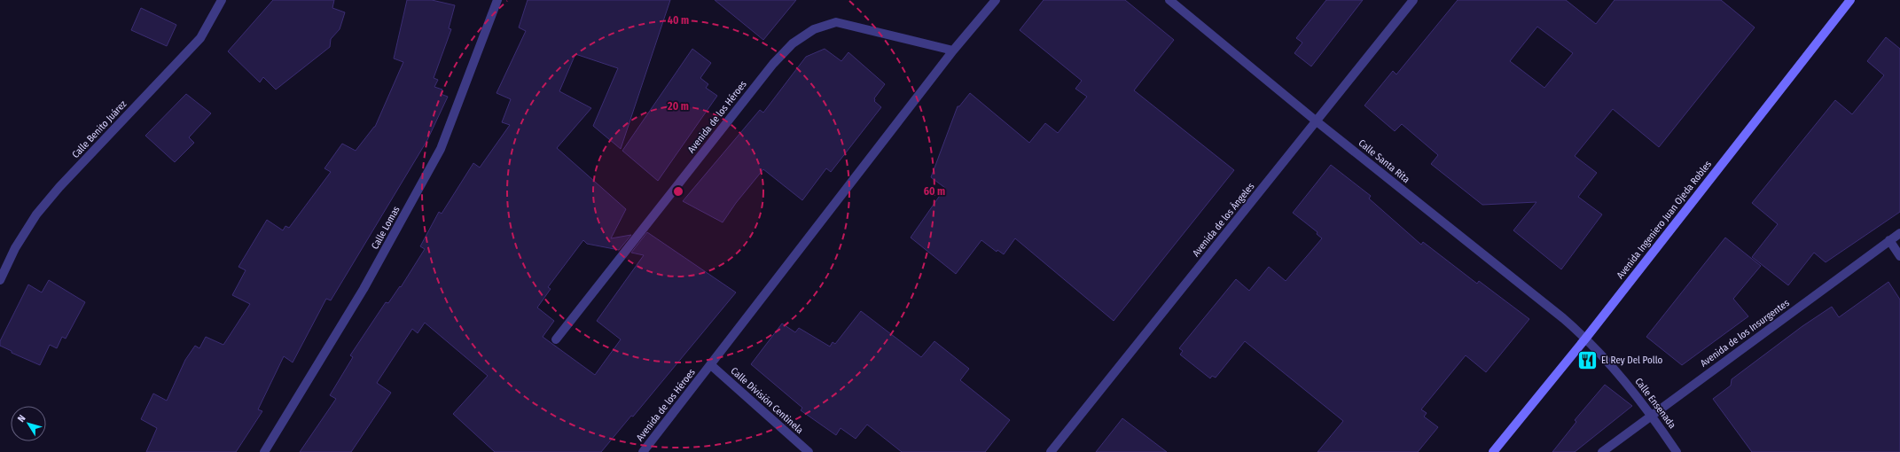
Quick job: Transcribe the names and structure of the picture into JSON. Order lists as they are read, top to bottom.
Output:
{
  "streets": {
    "main road": ["Avenida Ingeniero Juan Ojeda Robles"],
    "street": [
      "Avenida de los Héroes",
      "Calle Benito Juárez",
      "Calle Santa Rita",
      "Avenida de los Ángeles",
      "Calle Lomas",
      "Avenida de los Insurgentes",
      "Calle División Centinela",
      "Calle Ensenada"
    ]
  },
  "crossings": [
    ["Avenida de los Héroes", "Calle División Centinela"],
    ["Calle Santa Rita", "Avenida de los Ángeles"],
    ["Calle Santa Rita", "Avenida Ingeniero Juan Ojeda Robles"],
    ["Calle Santa Rita", "Calle Ensenada"],
    ["Avenida Ingeniero Juan Ojeda Robles", "Calle Ensenada"],
    ["Avenida de los Insurgentes", "Calle Ensenada"]
  ],
  "places": {
    "restaurant": ["El Rey Del Pollo"]
  },
  "north": "top left",
  "rings": ["40 m", "20 m", "60 m"]
}
